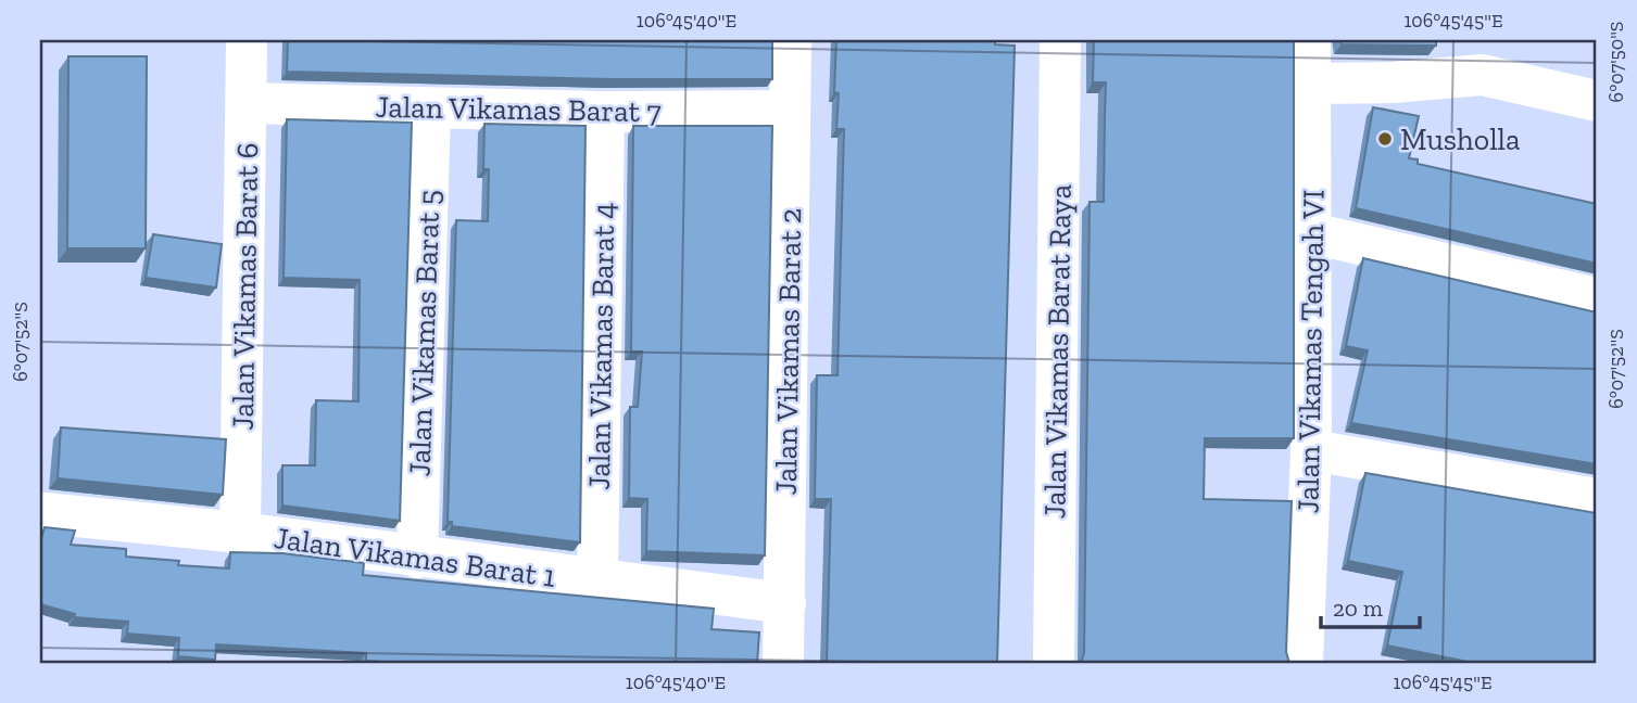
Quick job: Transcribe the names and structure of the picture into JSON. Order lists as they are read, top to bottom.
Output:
{
  "streets": {
    "street": [
      "Jalan Vikamas Barat 7",
      "Jalan Vikamas Barat 6",
      "Jalan Vikamas Barat 5",
      "Jalan Vikamas Barat 4",
      "Jalan Vikamas Barat 2",
      "Jalan Vikamas Barat Raya",
      "Jalan Vikamas Tengah VI",
      "Jalan Vikamas Barat 1"
    ]
  },
  "crossings": [
    ["Jalan Vikamas Barat 7", "Jalan Vikamas Barat 6"],
    ["Jalan Vikamas Barat 7", "Jalan Vikamas Barat 5"],
    ["Jalan Vikamas Barat 7", "Jalan Vikamas Barat 4"],
    ["Jalan Vikamas Barat 7", "Jalan Vikamas Barat 2"],
    ["Jalan Vikamas Barat 6", "Jalan Vikamas Barat 1"],
    ["Jalan Vikamas Barat 5", "Jalan Vikamas Barat 1"],
    ["Jalan Vikamas Barat 4", "Jalan Vikamas Barat 1"],
    ["Jalan Vikamas Barat 2", "Jalan Vikamas Barat 1"]
  ],
  "places": ["Musholla"],
  "scale_bar": "20 m",
  "coordinates": [
    "106°45'40\"E",
    "106°45'45\"E",
    "6°07'50\"S",
    "6°07'52\"S"
  ]
}
